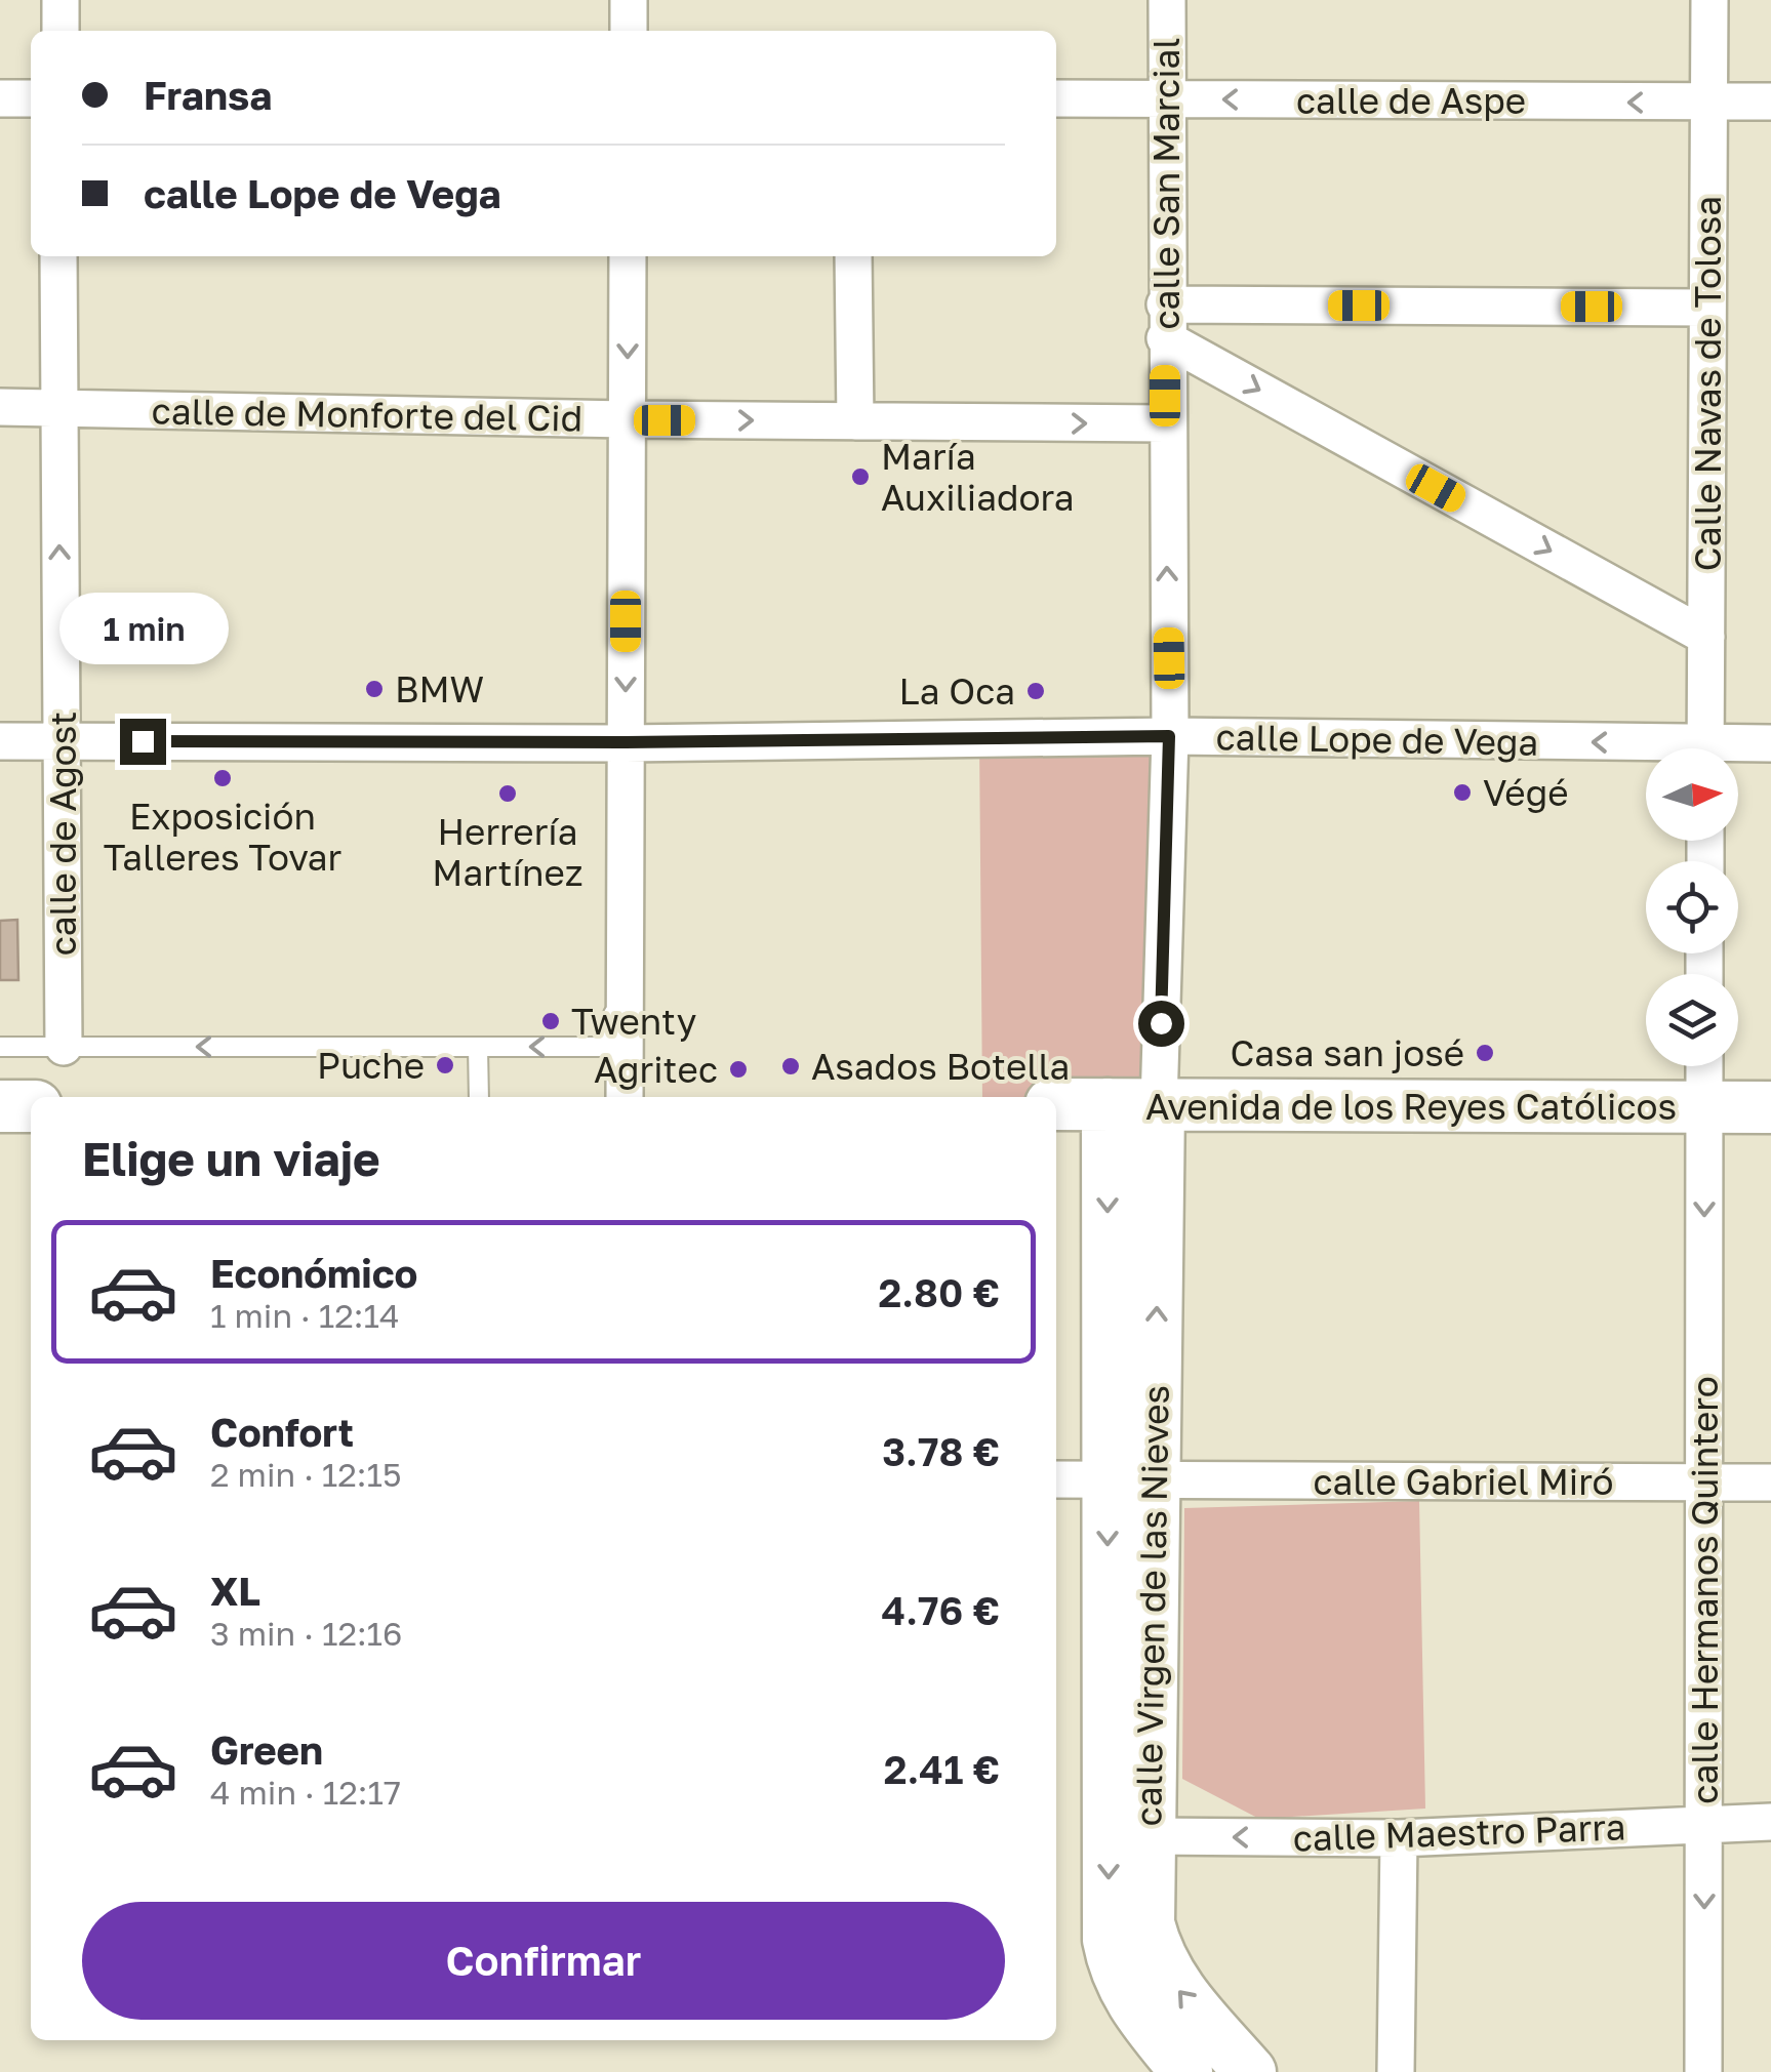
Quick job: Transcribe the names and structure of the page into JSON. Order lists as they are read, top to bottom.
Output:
{
  "streets": {
    "street": [
      "calle de Aspe",
      "calle San Marcial",
      "Calle Navas de Tolosa",
      "calle de Monforte del Cid",
      "calle Lope de Vega",
      "calle de Agost",
      "Avenida de los Reyes Católicos",
      "calle Gabriel Miró",
      "calle Hermanos Quintero",
      "calle Virgen de las Nieves",
      "calle Maestro Parra"
    ]
  },
  "crossings": [
    ["calle de Aspe", "calle San Marcial"],
    ["calle de Aspe", "Calle Navas de Tolosa"],
    ["calle San Marcial", "calle de Monforte del Cid"],
    ["calle San Marcial", "calle Lope de Vega"],
    ["calle San Marcial", "Avenida de los Reyes Católicos"],
    ["calle San Marcial", "calle Virgen de las Nieves"],
    ["calle de Monforte del Cid", "calle de Agost"],
    ["calle Lope de Vega", "calle de Agost"],
    ["Avenida de los Reyes Católicos", "calle Hermanos Quintero"],
    ["Avenida de los Reyes Católicos", "calle Virgen de las Nieves"],
    ["calle Gabriel Miró", "calle Hermanos Quintero"],
    ["calle Gabriel Miró", "calle Virgen de las Nieves"],
    ["calle Hermanos Quintero", "calle Maestro Parra"],
    ["calle Virgen de las Nieves", "calle Maestro Parra"]
  ],
  "one_way": ["calle de Monforte del Cid", "calle de Agost", "calle Maestro Parra"],
  "places": [
    "María Auxiliadora",
    "BMW",
    "La Oca",
    "Exposición Talleres Tovar",
    "Végé",
    "Herrería Martínez",
    "Twenty",
    "Casa san josé",
    "Puche",
    "Asados Botella",
    "Agritec"
  ],
  "north": "right",
  "page": {
    "banner": ["Fransa", "calle Lope de Vega"],
    "bubble": "1 min",
    "heading": "Elige un viaje",
    "list": [
      {
        "name": "Económico",
        "note": "1 min · 12:14",
        "value": "2.80 €"
      },
      {
        "name": "Confort",
        "note": "2 min · 12:15",
        "value": "3.78 €"
      },
      {
        "name": "XL",
        "note": "3 min · 12:16",
        "value": "4.76 €"
      },
      {
        "name": "Green",
        "note": "4 min · 12:17",
        "value": "2.41 €"
      }
    ],
    "buttons": "Confirmar"
  }
}
